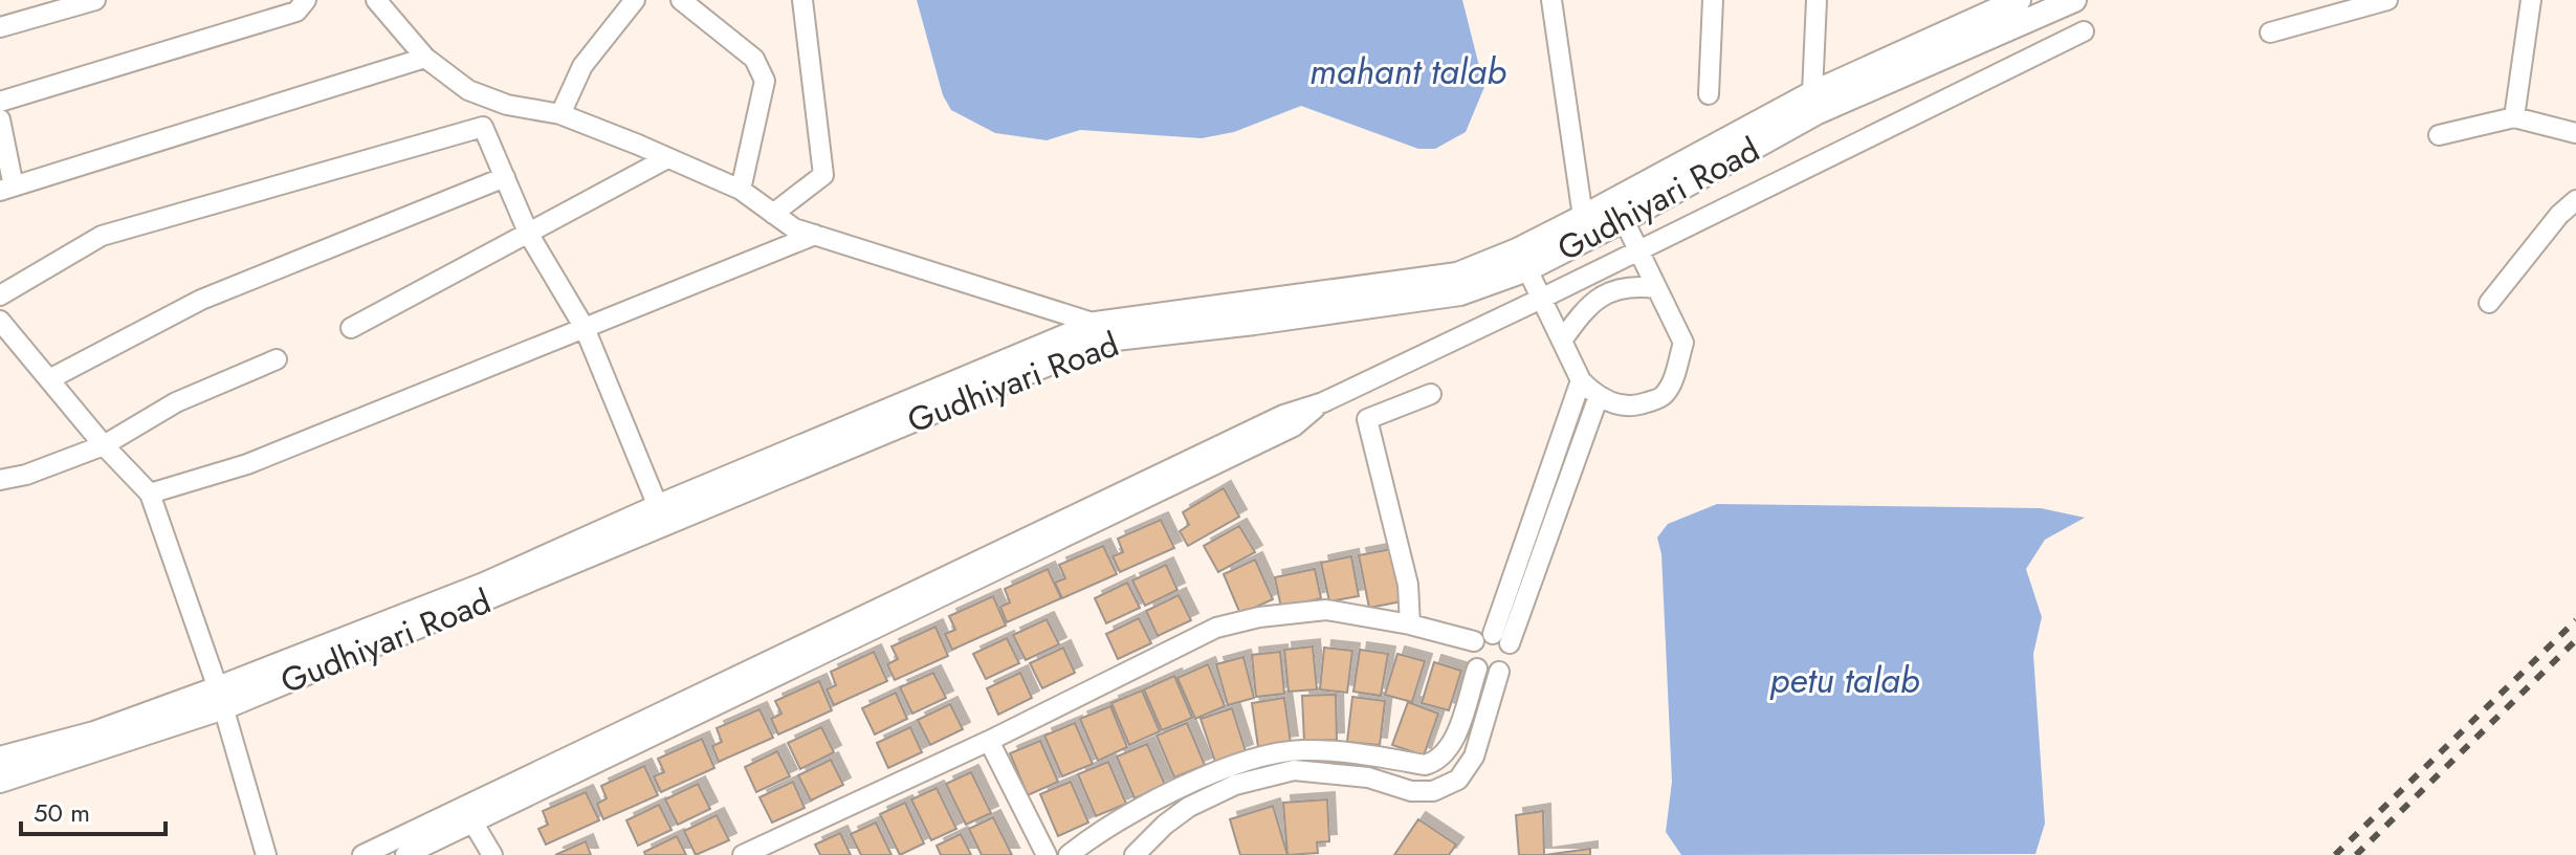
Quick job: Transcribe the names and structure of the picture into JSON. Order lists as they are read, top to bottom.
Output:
{
  "streets": {
    "street": ["Gudhiyari Road"]
  },
  "water": ["mahant talab", "petu talab"],
  "scale_bar": "50 m"
}
